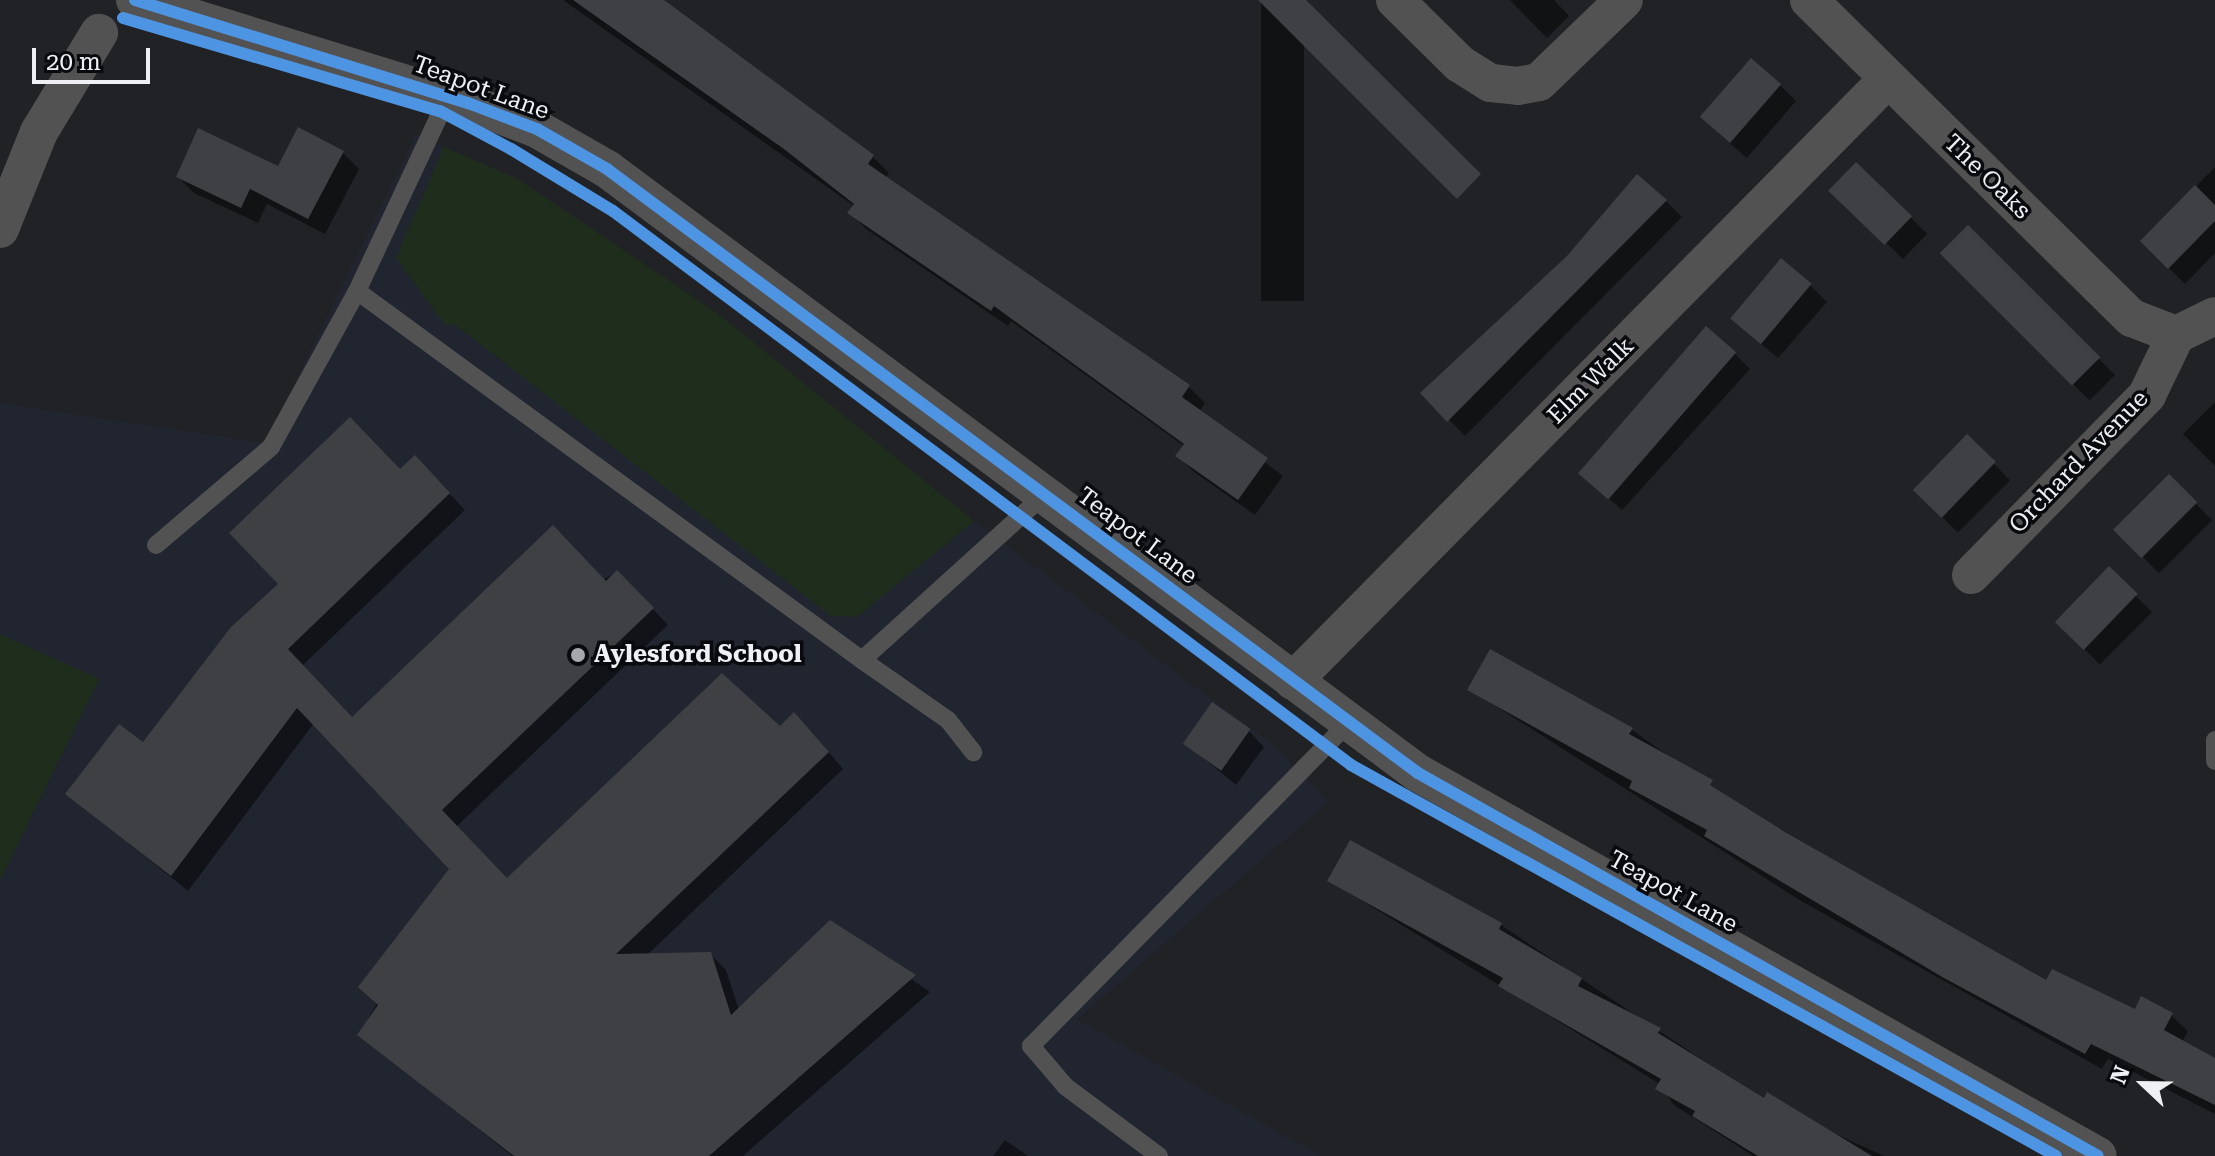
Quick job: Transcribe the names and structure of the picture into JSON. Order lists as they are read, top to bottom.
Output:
{
  "streets": {
    "street": [
      "Teapot Lane",
      "The Oaks",
      "Elm Walk",
      "Orchard Avenue"
    ]
  },
  "crossings": [
    ["Teapot Lane", "Elm Walk"],
    ["The Oaks", "Elm Walk"],
    ["The Oaks", "Orchard Avenue"]
  ],
  "places": ["Aylesford School"],
  "scale_bar": "20 m",
  "north": "left"
}
